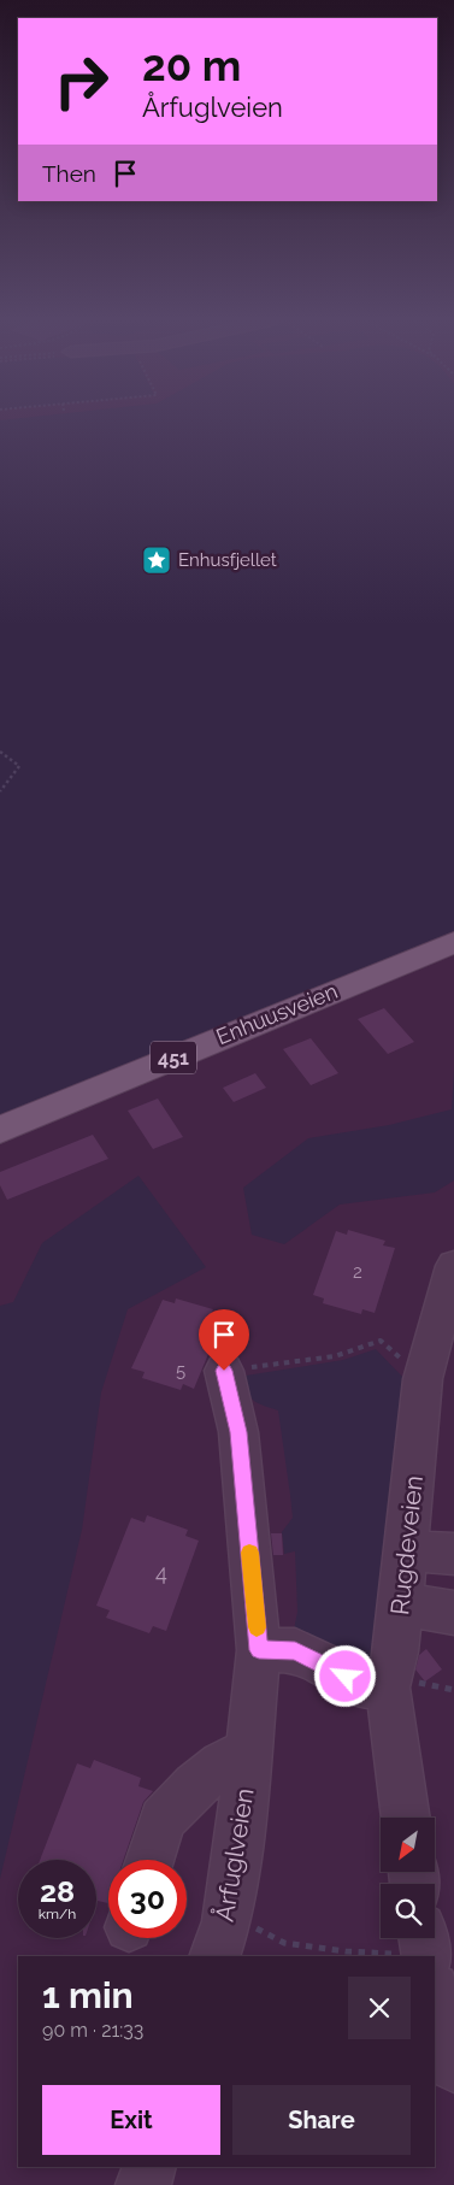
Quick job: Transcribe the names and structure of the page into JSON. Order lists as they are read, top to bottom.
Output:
{
  "streets": {
    "main road": ["Enhuusveien", "451"],
    "street": ["Rugdeveien", "Årfuglveien"]
  },
  "places": {
    "place": ["Enhusfjellet"]
  },
  "house_numbers": ["2", "5", "4"],
  "north": "bottom left",
  "page": {
    "turn": ["20 m", "Årfuglveien"],
    "then": "Then",
    "speed": "28 km/h",
    "limit": "30",
    "heading": ["1 min", "90 m · 21:33"],
    "buttons": ["Exit", "Share"]
  }
}
